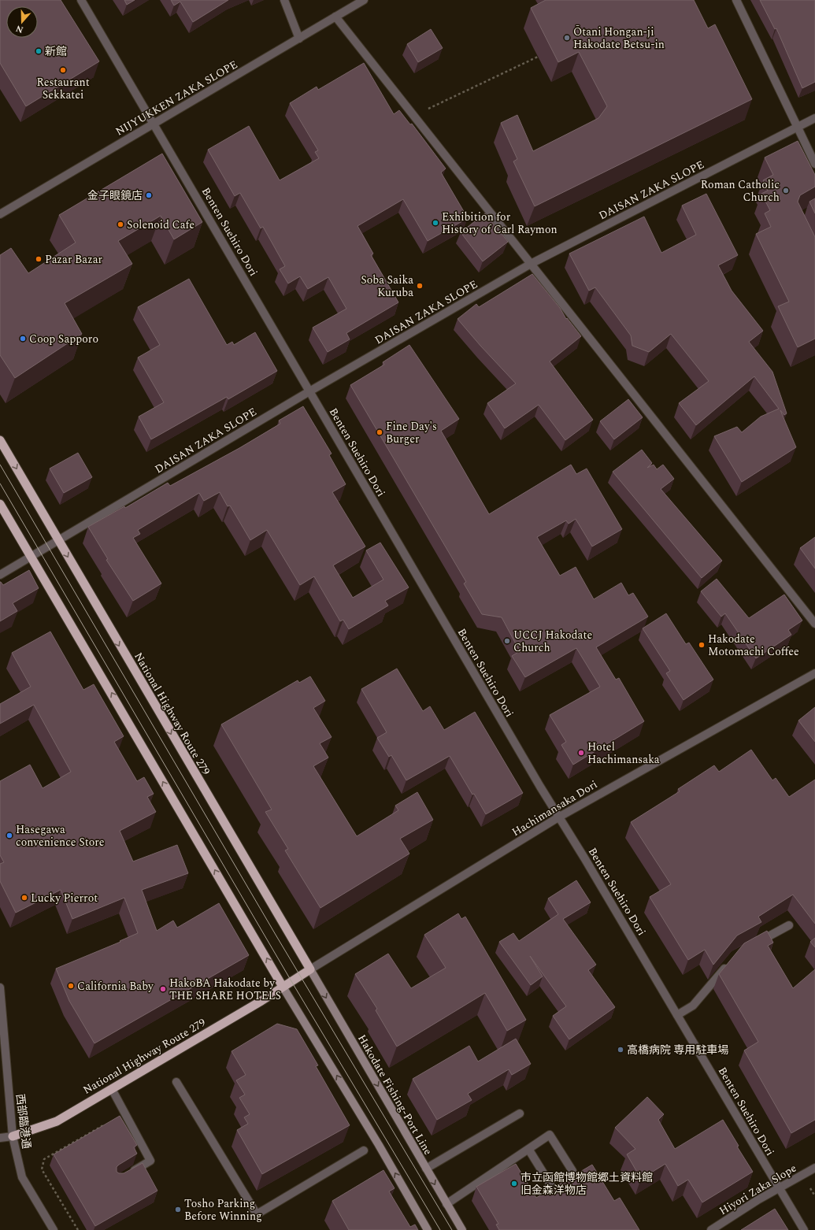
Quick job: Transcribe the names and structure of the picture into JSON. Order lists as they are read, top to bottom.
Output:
{
  "streets": {
    "highway": ["National Highway Route 279"],
    "main road": ["Hakodate Fishing-Port Line"],
    "street": [
      "NIJYUKKEN ZAKA SLOPE",
      "DAISAN ZAKA SLOPE",
      "Benten Suehiro Dori",
      "Hachimansaka Dori",
      "西部臨港通",
      "Hiyori Zaka Slope"
    ]
  },
  "crossings": [
    ["NIJYUKKEN ZAKA SLOPE", "Benten Suehiro Dori"],
    ["DAISAN ZAKA SLOPE", "Benten Suehiro Dori"],
    ["DAISAN ZAKA SLOPE", "National Highway Route 279"],
    ["Benten Suehiro Dori", "Hachimansaka Dori"],
    ["Benten Suehiro Dori", "Hiyori Zaka Slope"],
    ["National Highway Route 279", "Hachimansaka Dori"],
    ["National Highway Route 279", "Hakodate Fishing-Port Line"],
    ["National Highway Route 279", "西部臨港通"],
    ["Hachimansaka Dori", "Hakodate Fishing-Port Line"]
  ],
  "places": [
    "Ōtani Hongan-ji Hakodate Betsu-in",
    "新館",
    "Restaurant Sekkatei",
    "Roman Catholic Church",
    "金子眼鏡店",
    "Exhibition for History of Carl Raymon",
    "Solenoid Cafe",
    "Pazar Bazar",
    "Soba Saika Kuruba",
    "Coop Sapporo",
    "Fine Day's Burger",
    "UCCJ Hakodate Church",
    "Hakodate Motomachi Coffee",
    "Hotel Hachimansaka",
    "Hasegawa convenience Store",
    "Lucky Pierrot",
    "California Baby",
    "HakoBA Hakodate by THE SHARE HOTELS",
    "高橋病院 専用駐車場",
    "市立函館博物館郷土資料館 旧金森洋物店",
    "Tosho Parking Before Winning"
  ],
  "north": "bottom"
}
